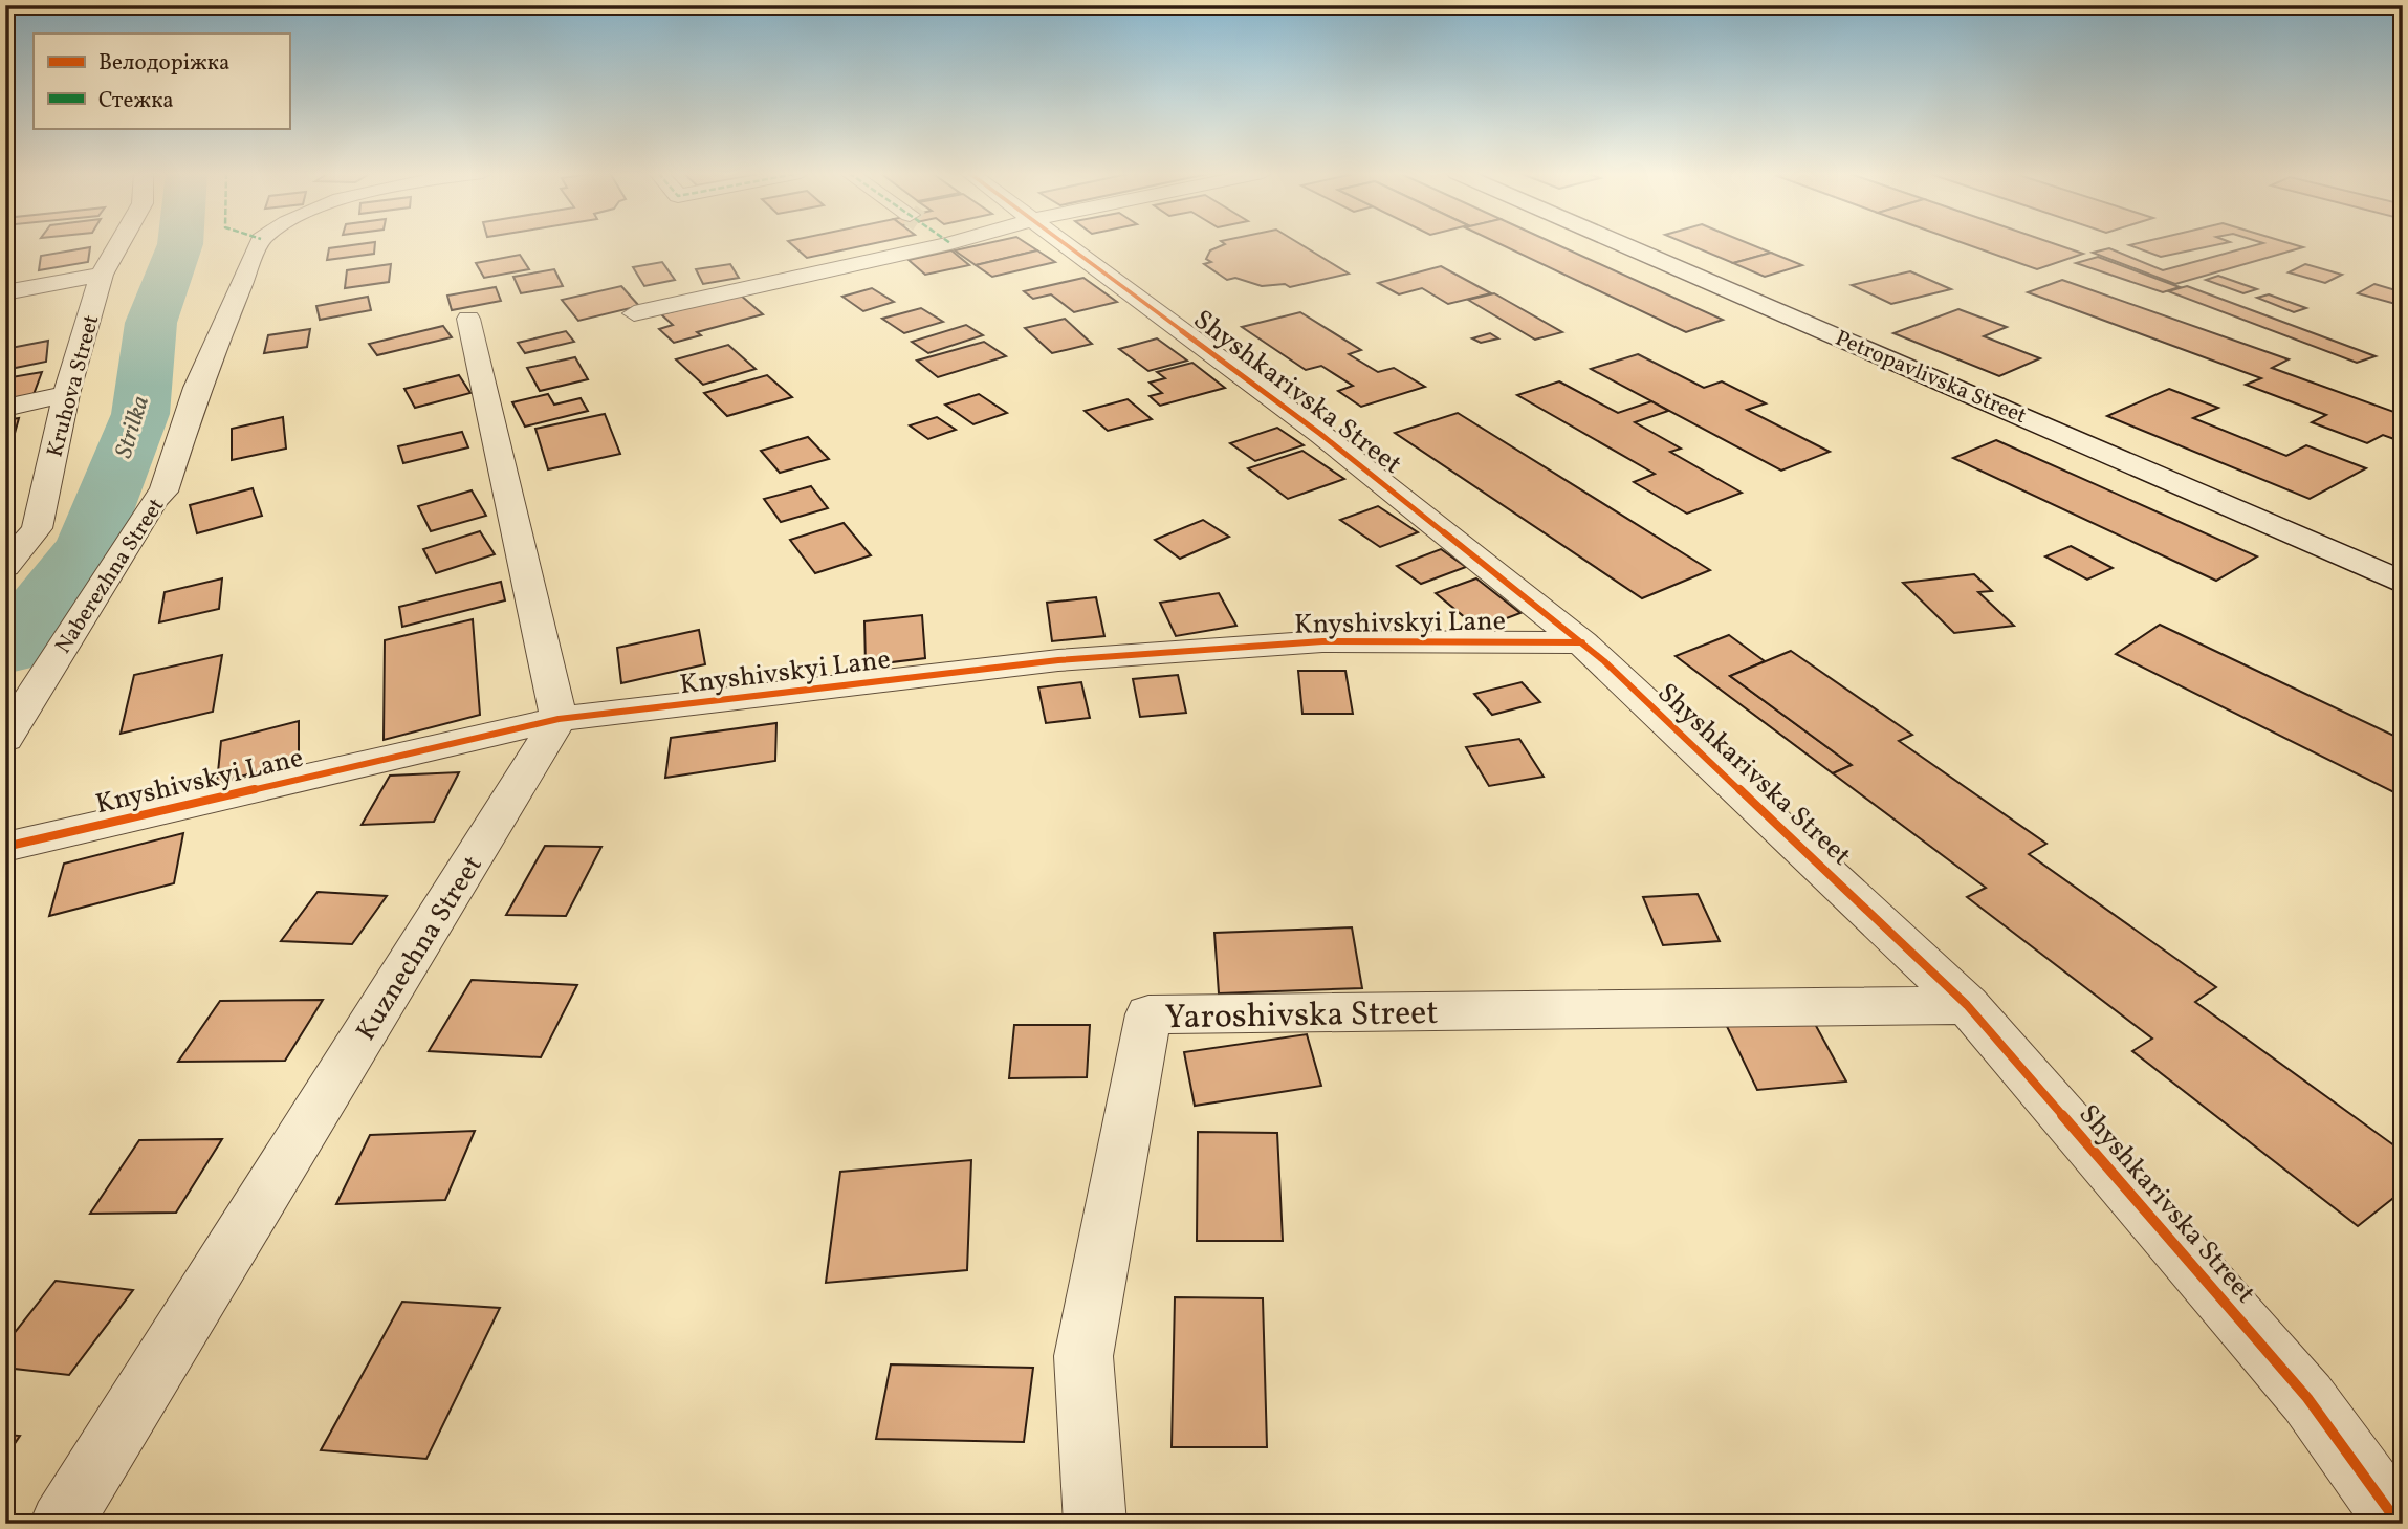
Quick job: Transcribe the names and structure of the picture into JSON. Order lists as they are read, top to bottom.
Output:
{
  "streets": {
    "main road": ["Petropavlivska Street"],
    "street": [
      "Kruhova Street",
      "Shyshkarivska Street",
      "Naberezhna Street",
      "Knyshivskyi Lane",
      "Kuznechna Street",
      "Yaroshivska Street"
    ]
  },
  "crossings": [
    ["Shyshkarivska Street", "Knyshivskyi Lane"],
    ["Shyshkarivska Street", "Yaroshivska Street"],
    ["Knyshivskyi Lane", "Kuznechna Street"]
  ],
  "water": ["Strilka"],
  "legend": ["Велодоріжка", "Стежка"]
}
